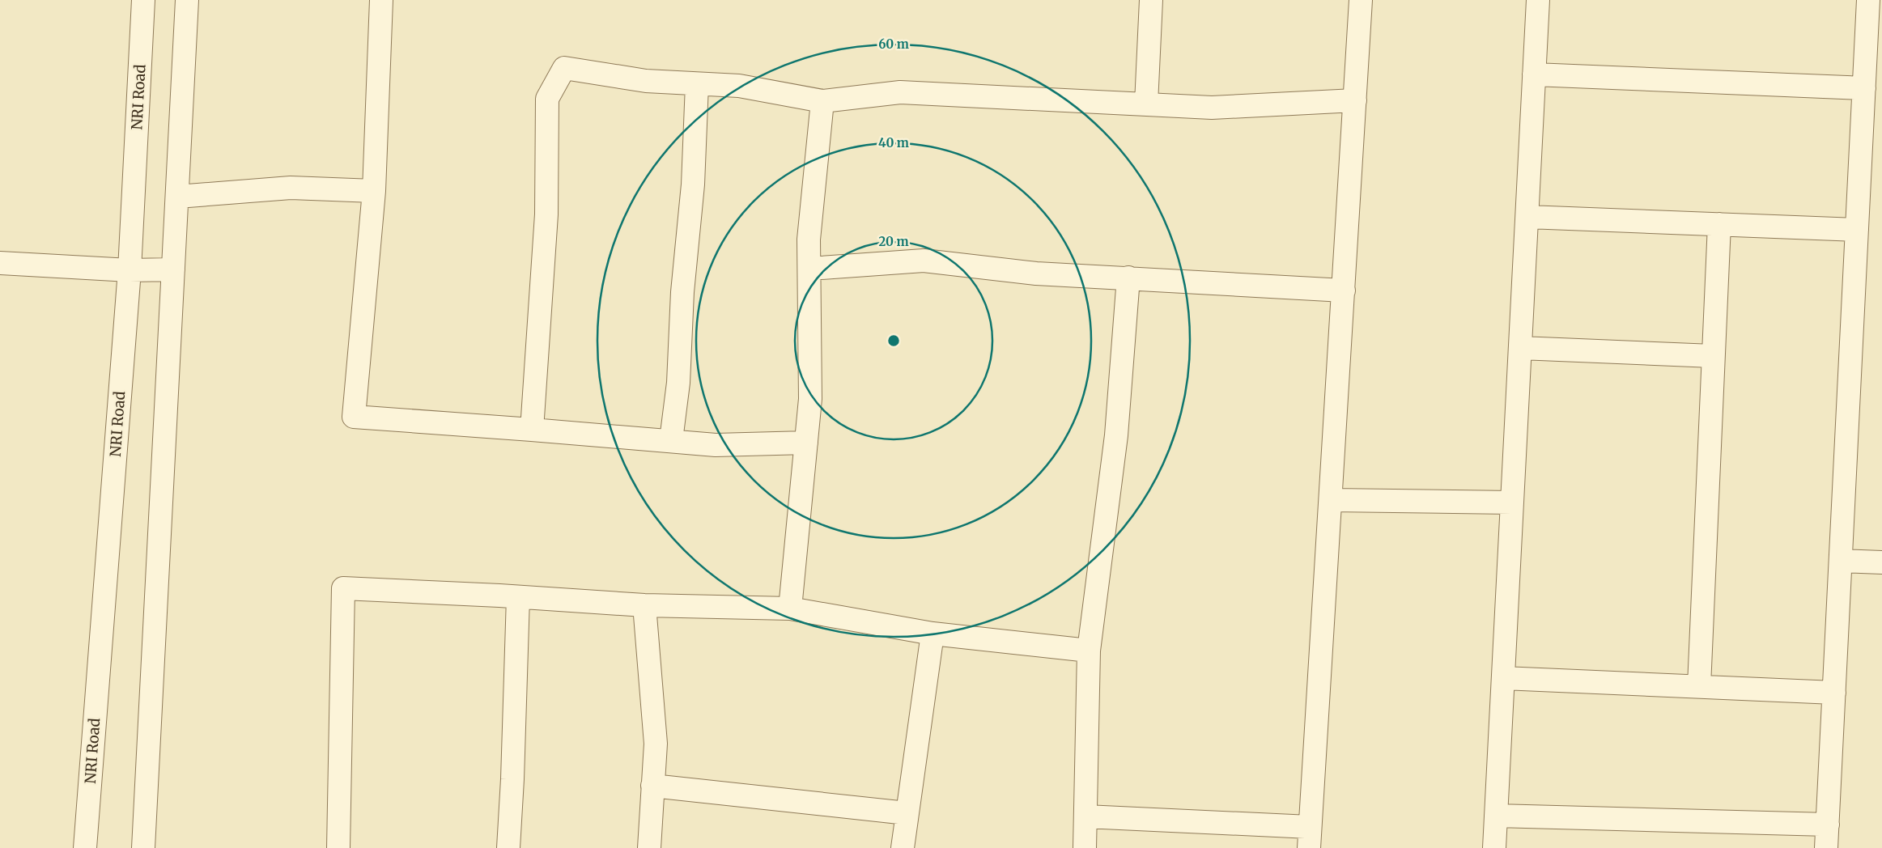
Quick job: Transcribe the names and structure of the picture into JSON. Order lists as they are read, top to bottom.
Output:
{
  "streets": {
    "street": ["NRI Road"]
  },
  "rings": ["60 m", "40 m", "20 m"]
}
